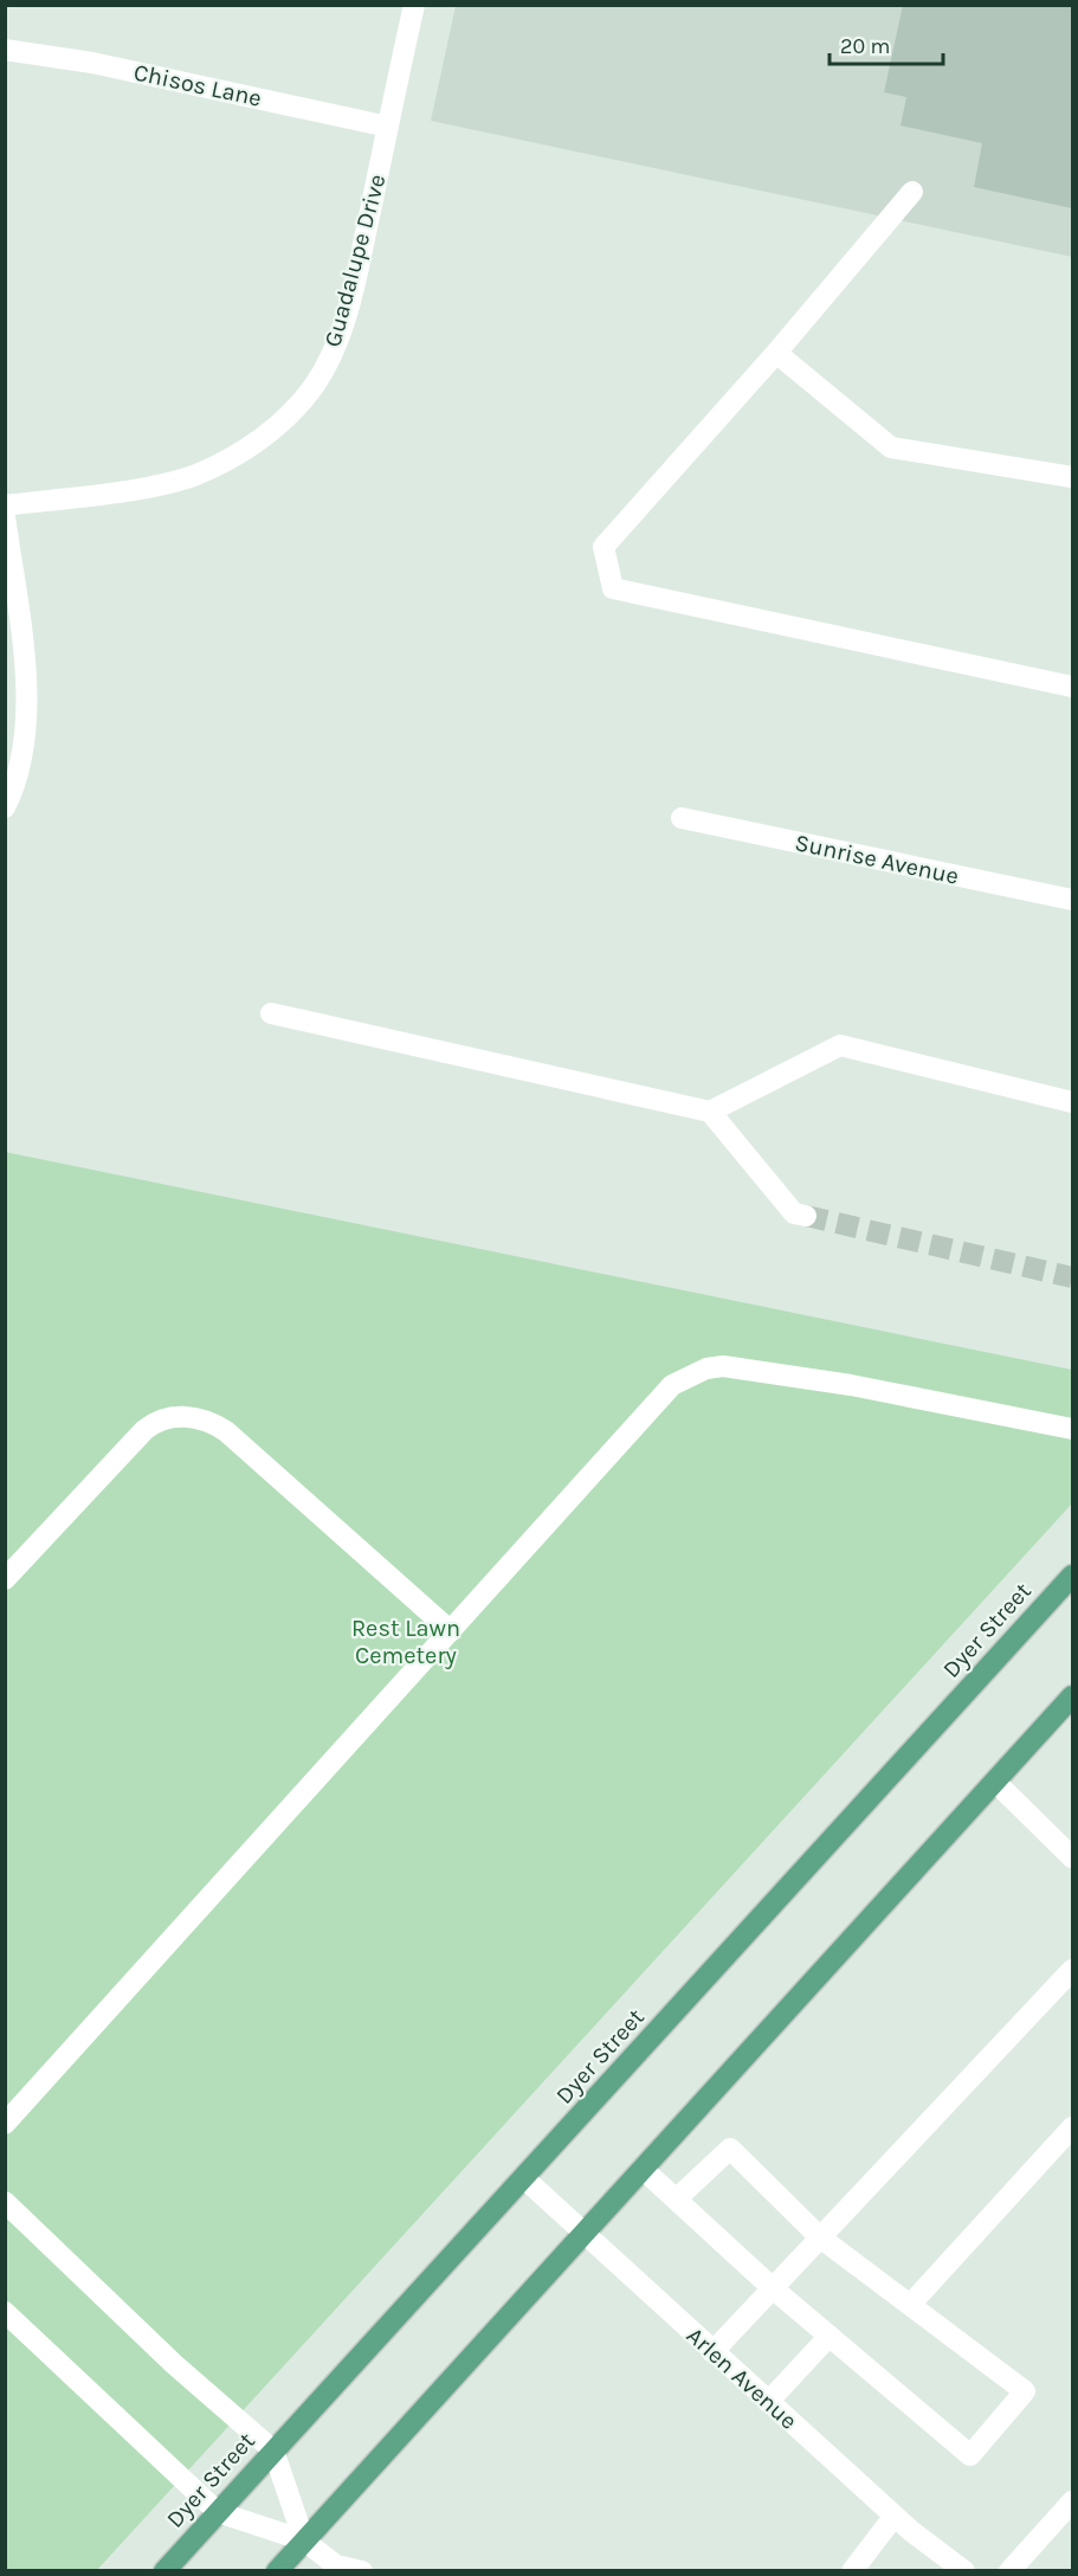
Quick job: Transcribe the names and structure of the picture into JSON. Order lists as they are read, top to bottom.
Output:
{
  "streets": {
    "main road": ["Dyer Street"],
    "street": [
      "Chisos Lane",
      "Guadalupe Drive",
      "Sunrise Avenue",
      "Arlen Avenue"
    ]
  },
  "crossings": [
    ["Chisos Lane", "Guadalupe Drive"],
    ["Dyer Street", "Arlen Avenue"]
  ],
  "parks": ["Rest Lawn Cemetery"],
  "scale_bar": "20 m"
}
